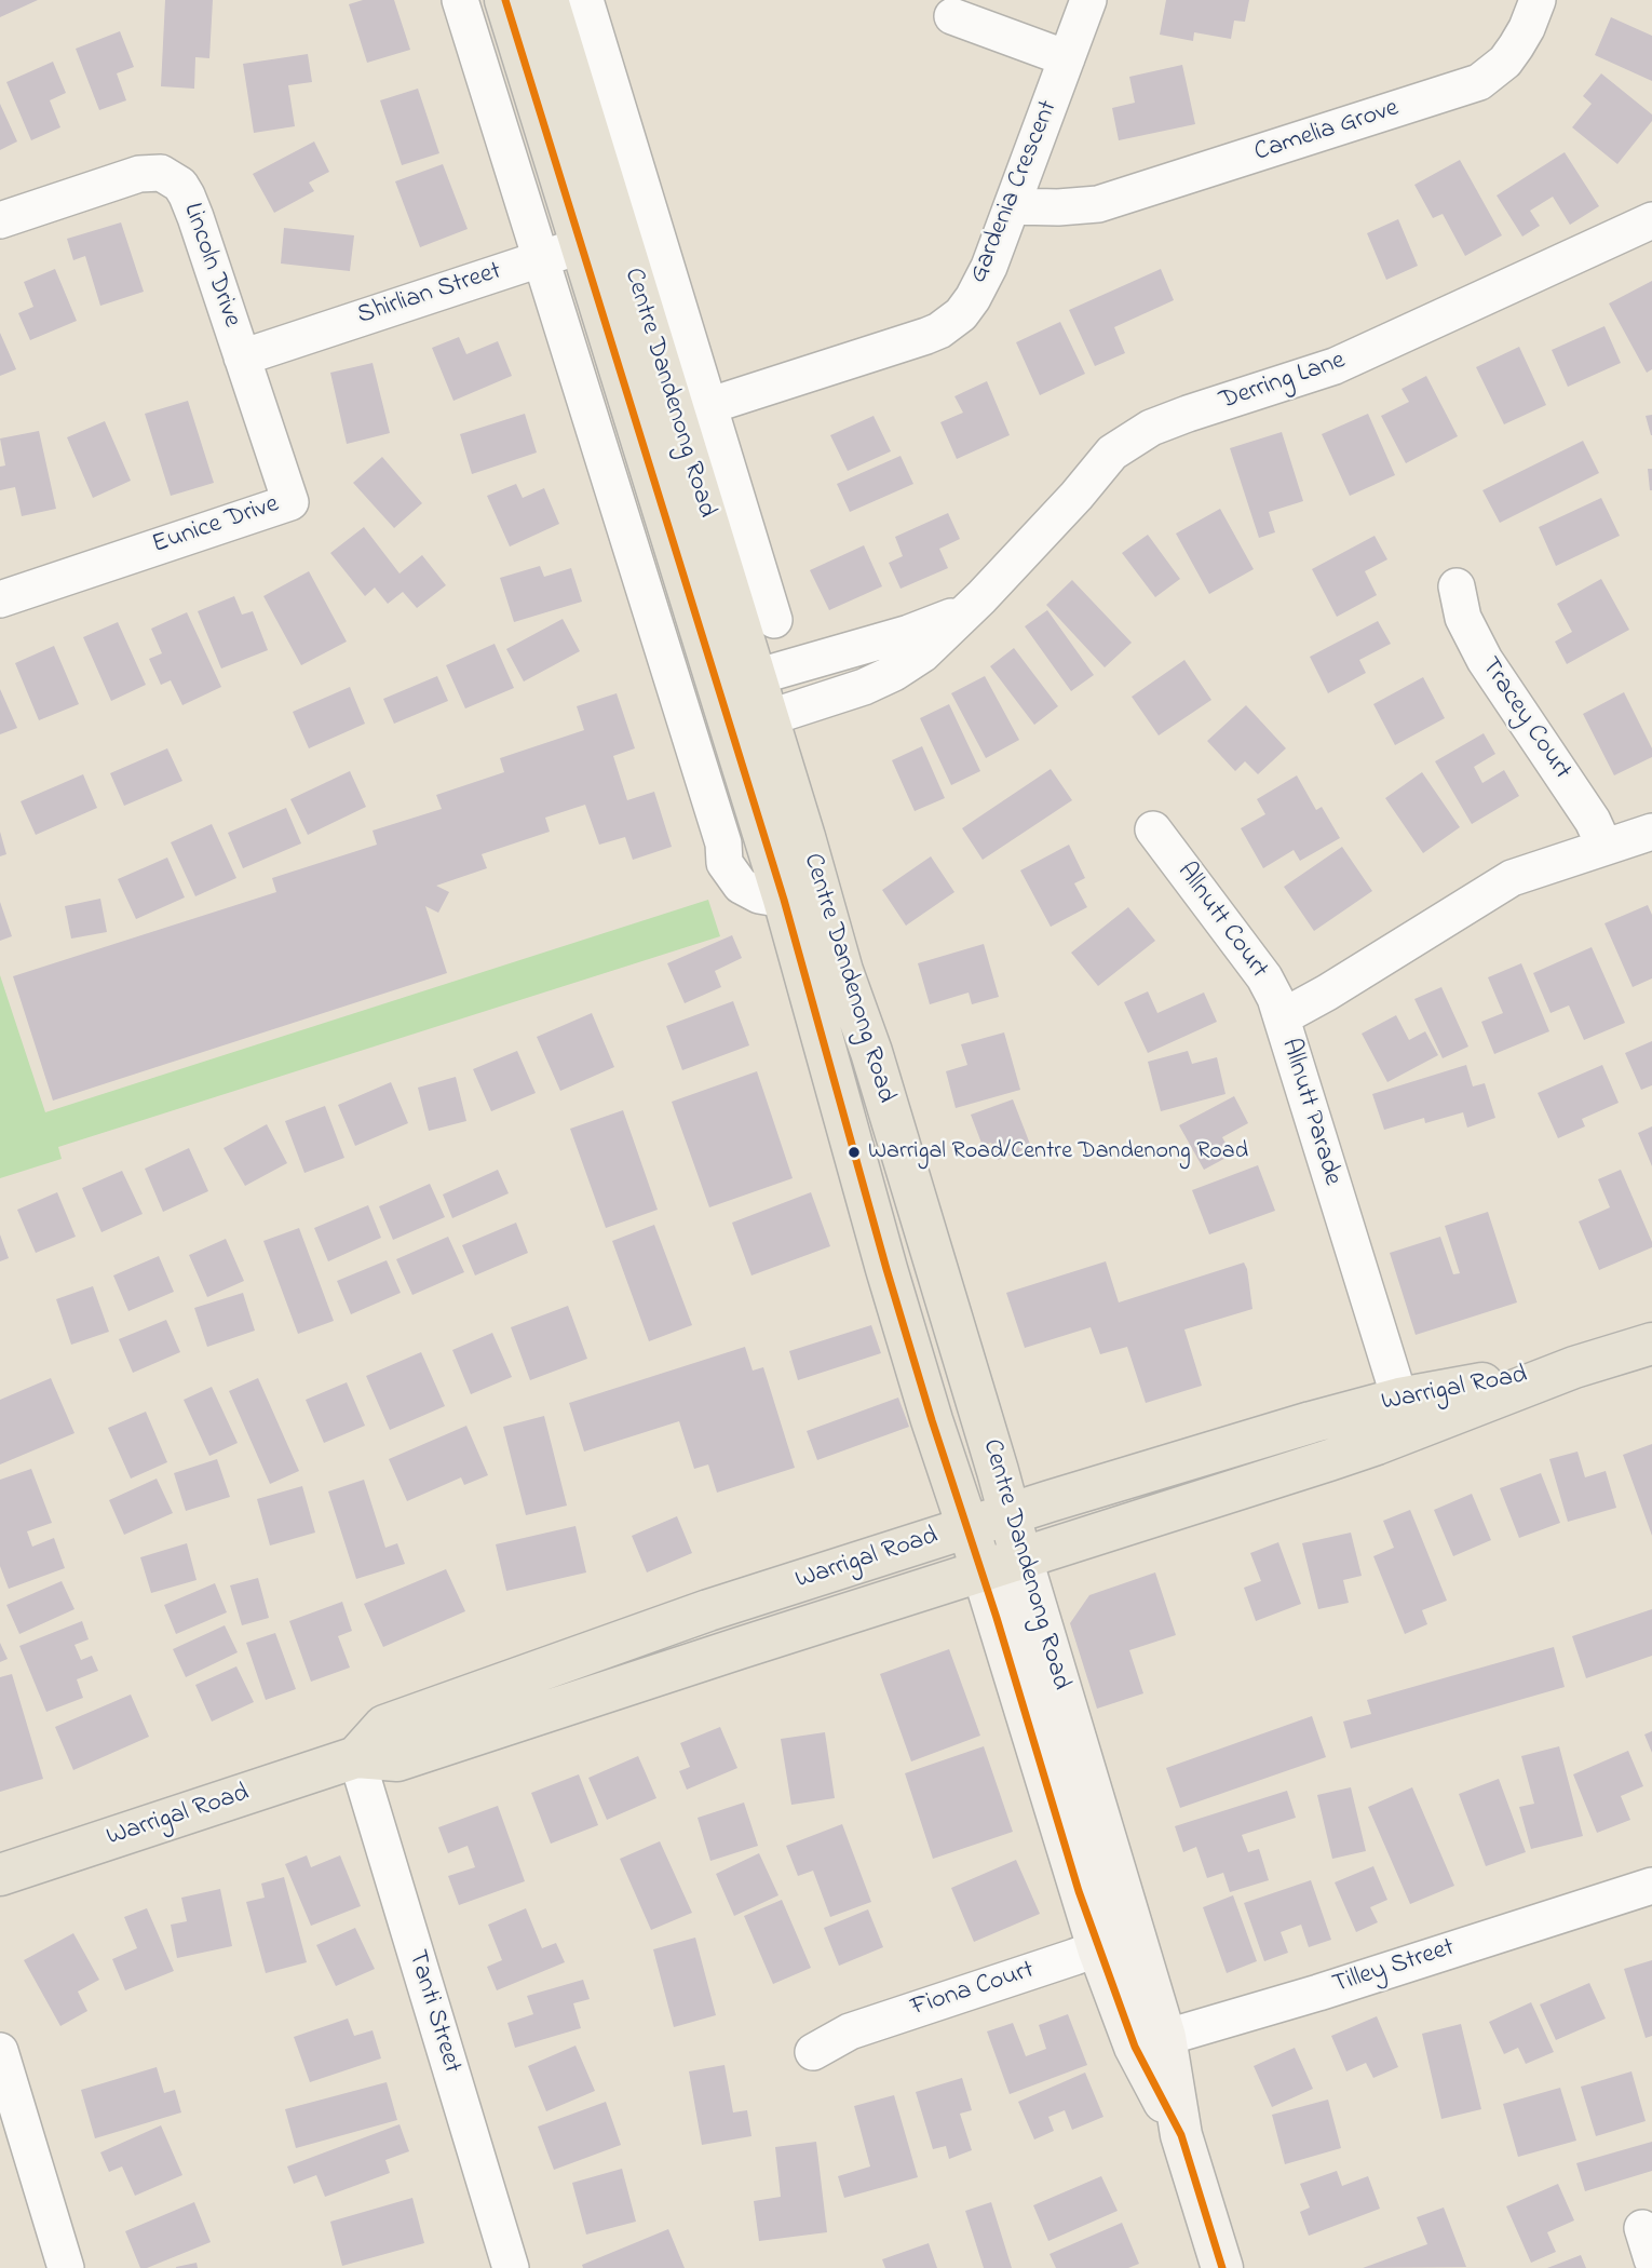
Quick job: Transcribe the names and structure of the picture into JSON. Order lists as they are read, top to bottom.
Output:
{
  "streets": {
    "main road": ["Centre Dandenong Road", "Warrigal Road"],
    "street": [
      "Camelia Grove",
      "Gardenia Crescent",
      "Lincoln Drive",
      "Shirlian Street",
      "Derring Lane",
      "Eunice Drive",
      "Tracey Court",
      "Allnutt Court",
      "Allnutt Parade",
      "Tilley Street",
      "Fiona Court",
      "Tanti Street"
    ]
  },
  "crossings": [
    ["Camelia Grove", "Gardenia Crescent"],
    ["Gardenia Crescent", "Centre Dandenong Road"],
    ["Lincoln Drive", "Shirlian Street"],
    ["Lincoln Drive", "Eunice Drive"],
    ["Shirlian Street", "Centre Dandenong Road"],
    ["Shirlian Street", "Eunice Drive"],
    ["Derring Lane", "Centre Dandenong Road"],
    ["Centre Dandenong Road", "Warrigal Road"],
    ["Centre Dandenong Road", "Tilley Street"],
    ["Centre Dandenong Road", "Fiona Court"],
    ["Tracey Court", "Allnutt Parade"],
    ["Allnutt Court", "Allnutt Parade"],
    ["Allnutt Parade", "Warrigal Road"],
    ["Warrigal Road", "Tanti Street"]
  ],
  "places": ["Warrigal Road/Centre Dandenong Road"]
}
